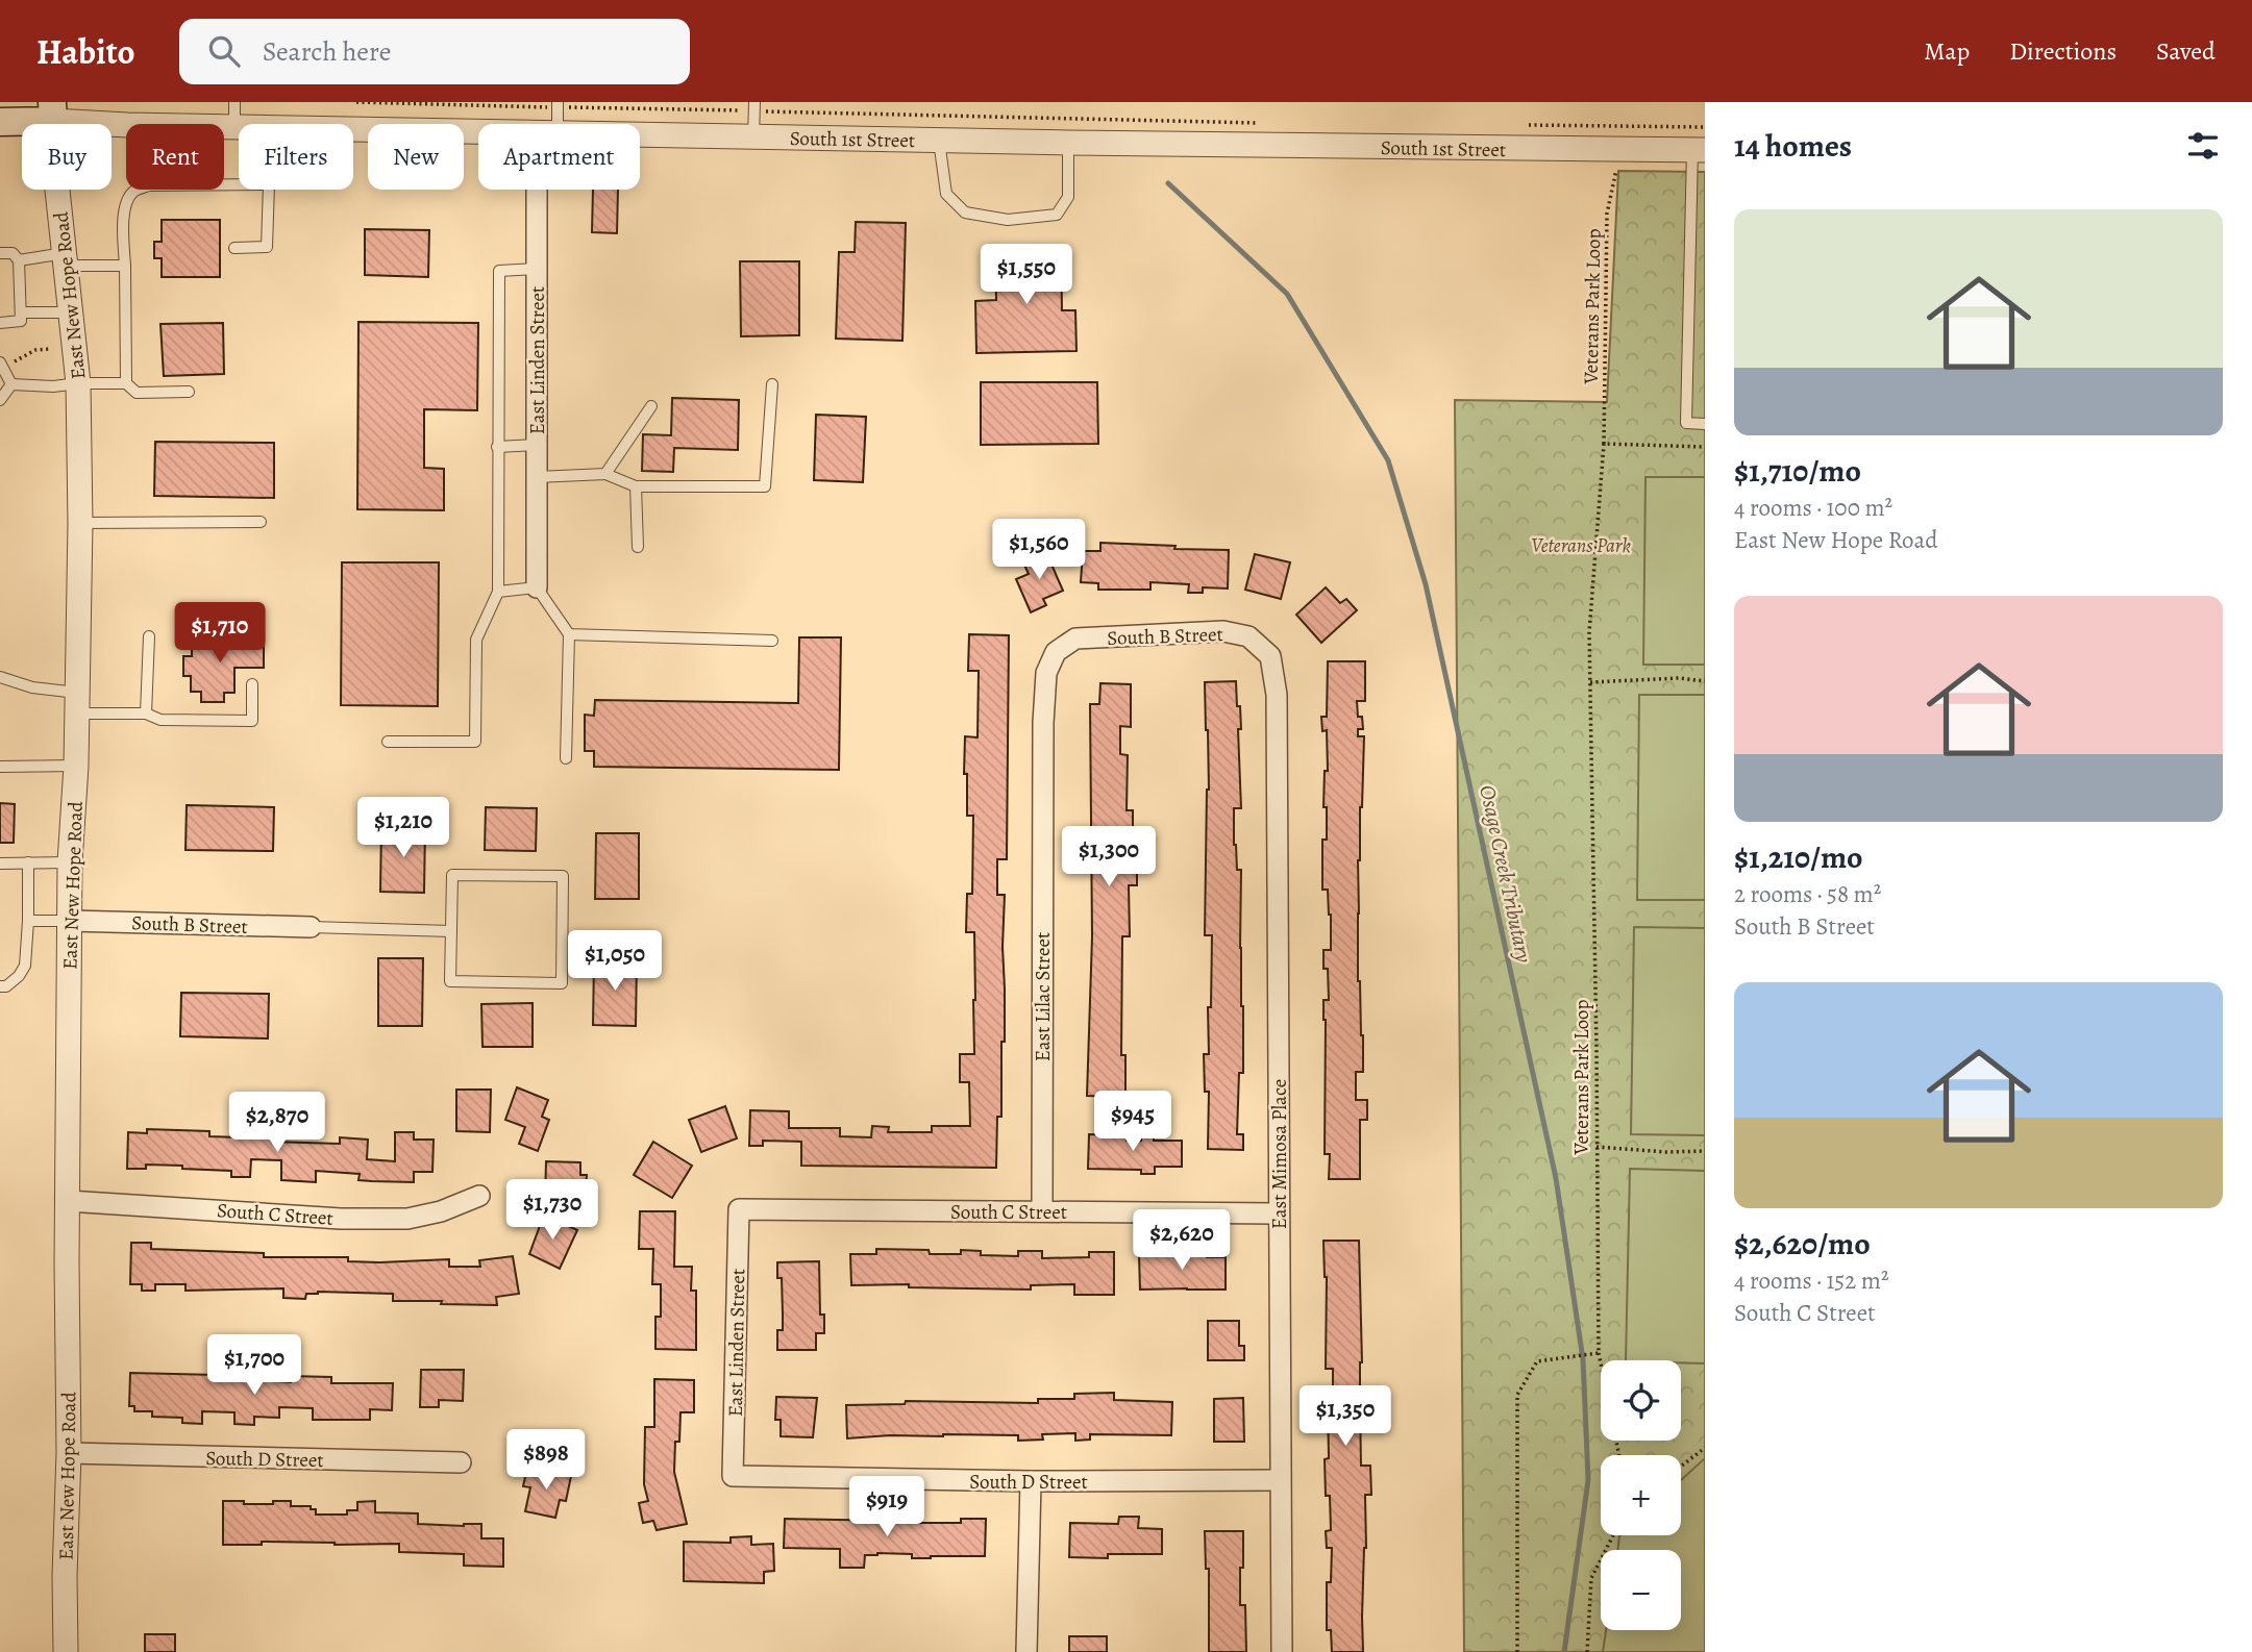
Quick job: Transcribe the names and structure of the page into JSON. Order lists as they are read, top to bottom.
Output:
{
  "streets": {
    "main road": ["South 1st Street"],
    "street": [
      "East New Hope Road",
      "East Linden Street",
      "South B Street",
      "East Lilac Street",
      "East Mimosa Place",
      "South C Street",
      "South D Street"
    ],
    "path": ["Veterans Park Loop"]
  },
  "crossings": [
    ["South 1st Street", "East New Hope Road"],
    ["East New Hope Road", "South B Street"],
    ["East New Hope Road", "South C Street"],
    ["East New Hope Road", "South D Street"],
    ["East Linden Street", "South C Street"],
    ["East Linden Street", "South D Street"],
    ["South B Street", "East Lilac Street"],
    ["South B Street", "East Mimosa Place"],
    ["East Lilac Street", "South C Street"],
    ["East Mimosa Place", "South C Street"],
    ["East Mimosa Place", "South D Street"]
  ],
  "water": ["Osage Creek Tributary"],
  "parks": ["Veterans Park"],
  "page": {
    "header": "Habito",
    "search": "Search here",
    "nav": ["Map", "Directions", "Saved"],
    "heading": "14 homes",
    "chip": [
      "Buy",
      "Rent",
      "Filters",
      "New",
      "Apartment"
    ],
    "list": [
      {
        "name": "$1,710/mo",
        "note": "4 rooms · 100 m² · East New Hope Road"
      },
      {
        "name": "$1,210/mo",
        "note": "2 rooms · 58 m² · South B Street"
      },
      {
        "name": "$2,620/mo",
        "note": "4 rooms · 152 m² · South C Street"
      }
    ],
    "price": [
      "$1,550",
      "$1,560",
      "$1,710",
      "$1,210",
      "$1,300",
      "$1,050",
      "$945",
      "$2,870",
      "$1,730",
      "$2,620",
      "$1,700",
      "$1,350",
      "$898",
      "$919"
    ],
    "map_buttons": ["+", "−"]
  }
}
